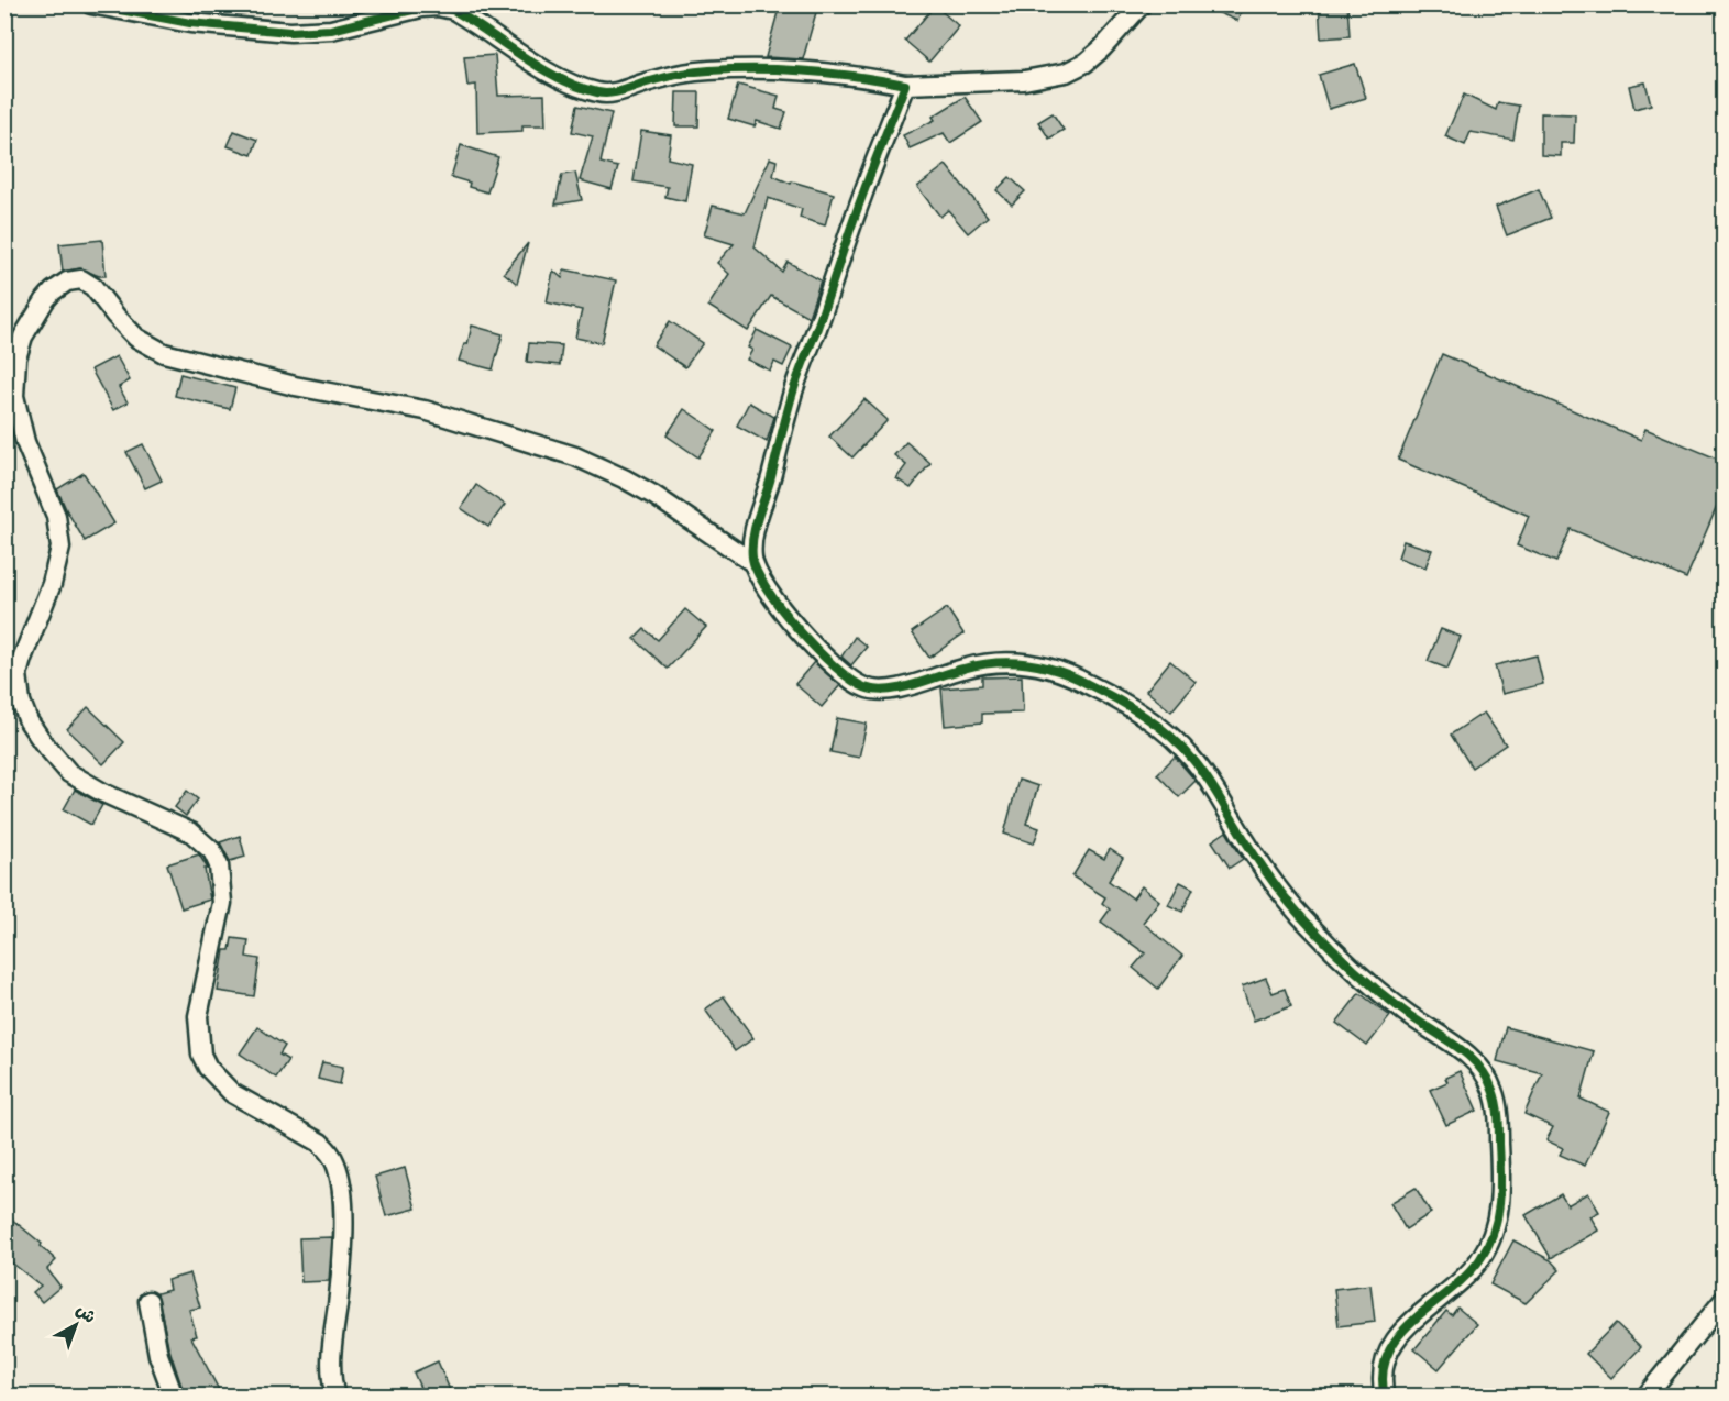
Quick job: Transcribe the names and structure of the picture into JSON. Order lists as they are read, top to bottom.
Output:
{
  "north": "top right"
}
